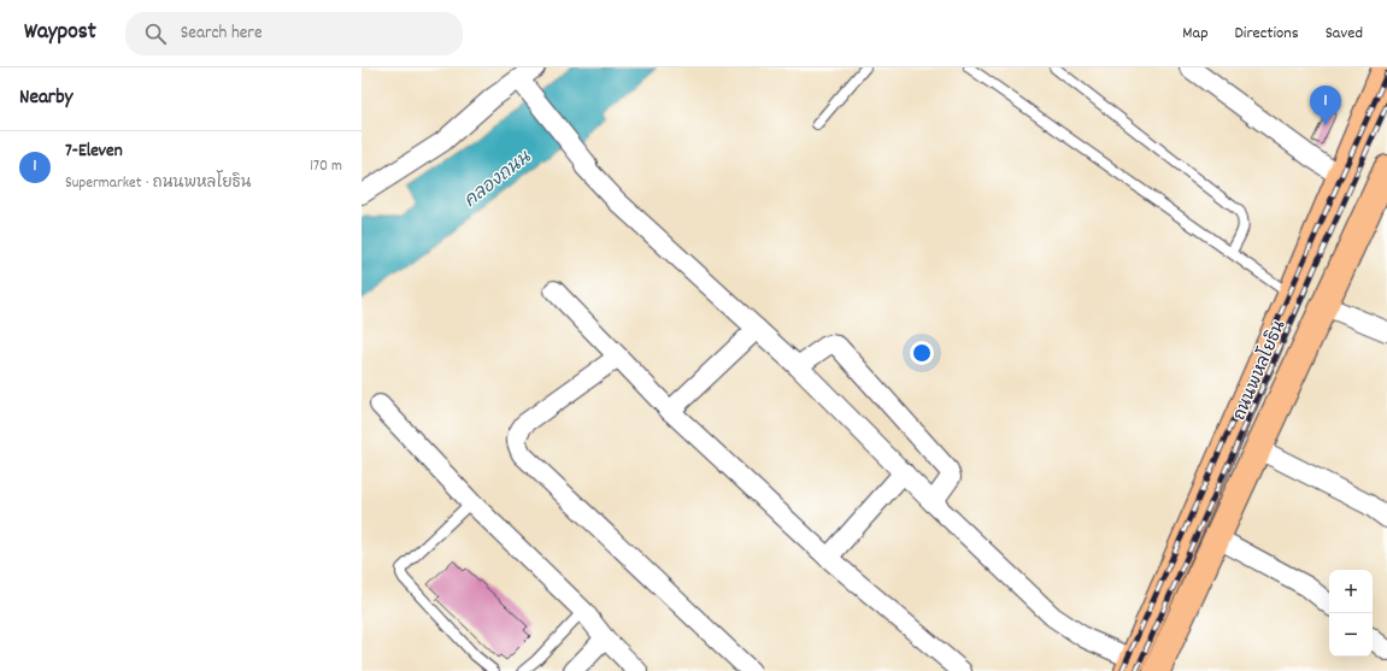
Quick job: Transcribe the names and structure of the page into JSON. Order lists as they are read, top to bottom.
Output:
{
  "streets": {
    "main road": ["ถนนพหลโยธิน"]
  },
  "water": ["คลองถนน"],
  "page": {
    "header": "Waypost",
    "search": "Search here",
    "nav": ["Map", "Directions", "Saved"],
    "heading": "Nearby",
    "pins": "1",
    "list": [
      {
        "mark": "1",
        "name": "7-Eleven",
        "note": "Supermarket · ถนนพหลโยธิน",
        "value": "170 m"
      }
    ],
    "map_buttons": ["+", "−"]
  }
}
